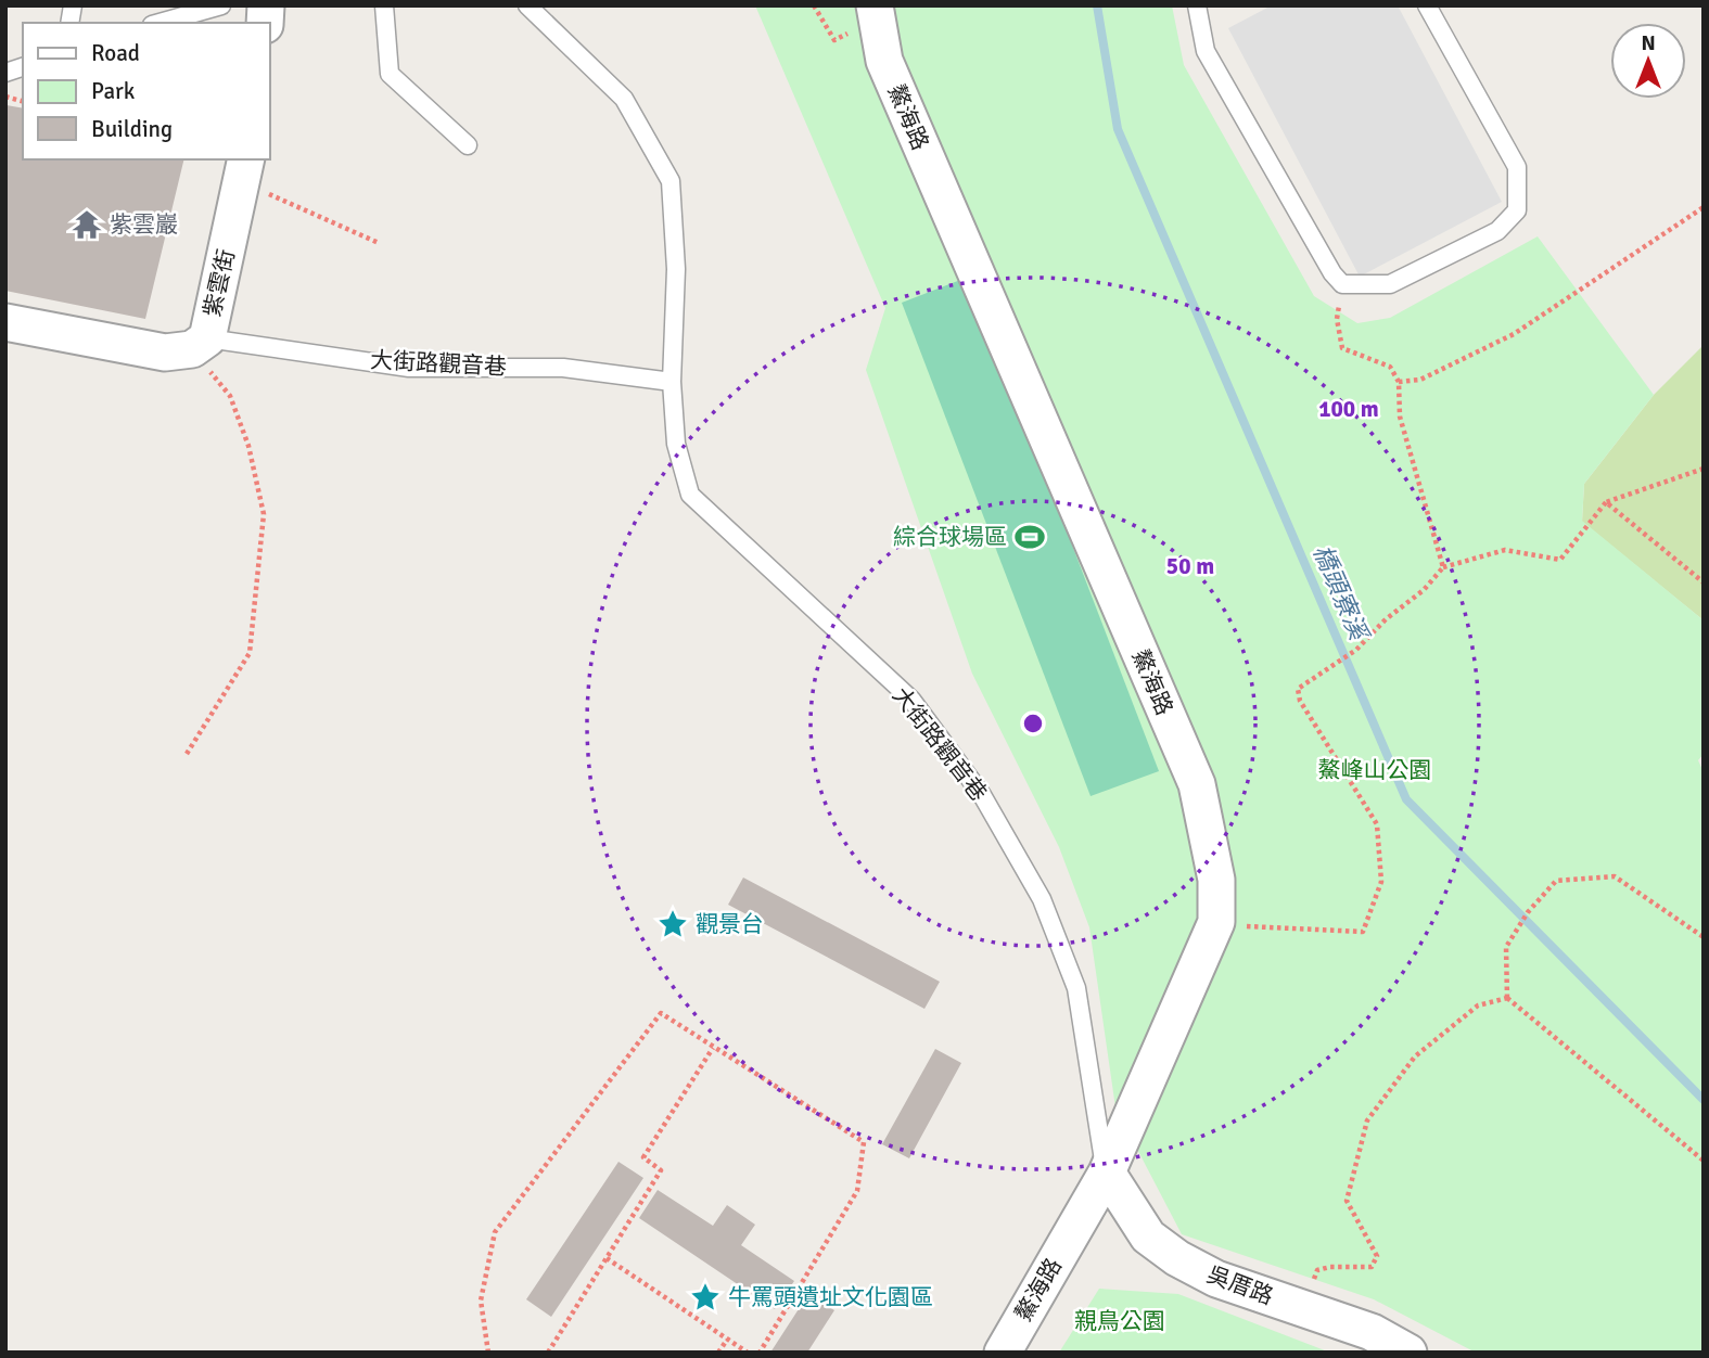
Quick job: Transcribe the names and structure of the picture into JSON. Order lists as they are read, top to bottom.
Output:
{
  "streets": {
    "street": ["鰲海路", "紫雲街", "吳厝路"],
    "lane": ["大街路觀音巷"]
  },
  "crossings": [
    ["鰲海路", "大街路觀音巷"],
    ["鰲海路", "吳厝路"],
    ["紫雲街", "大街路觀音巷"],
    ["大街路觀音巷", "吳厝路"]
  ],
  "water": ["橋頭寮溪"],
  "parks": ["鰲峰山公園", "親鳥公園"],
  "places": {
    "temple": ["紫雲巖"],
    "sports": ["綜合球場區"],
    "place": ["觀景台", "牛罵頭遺址文化園區"]
  },
  "legend": ["Road", "Park", "Building"],
  "north": "top",
  "rings": ["100 m", "50 m"]
}
